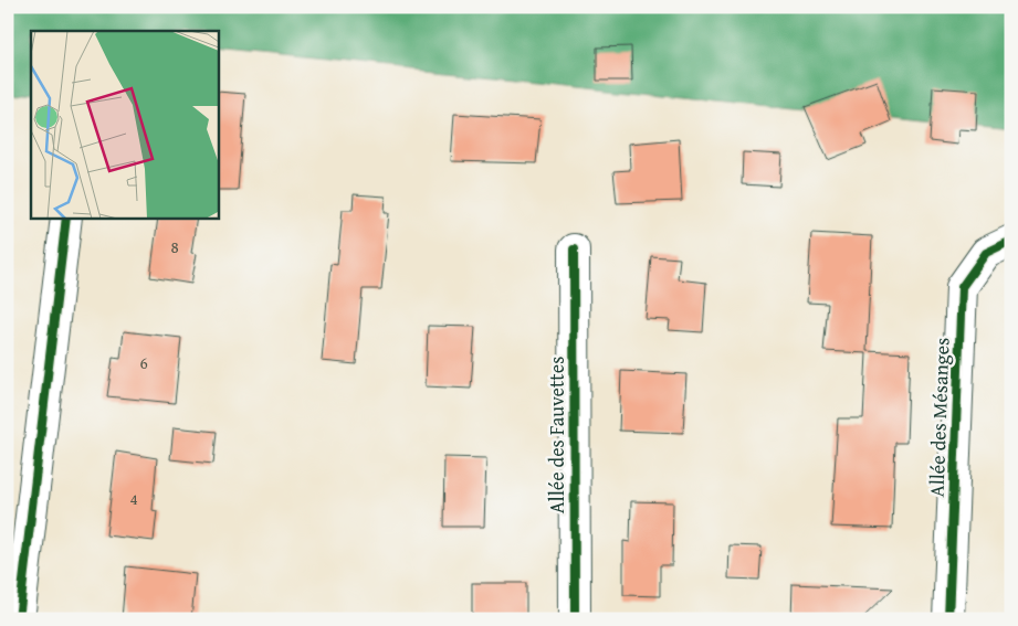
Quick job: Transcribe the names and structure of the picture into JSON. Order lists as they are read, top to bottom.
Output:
{
  "streets": {
    "street": ["Allée des Mésanges", "Allée des Fauvettes"]
  },
  "house_numbers": ["8", "6", "4"]
}
